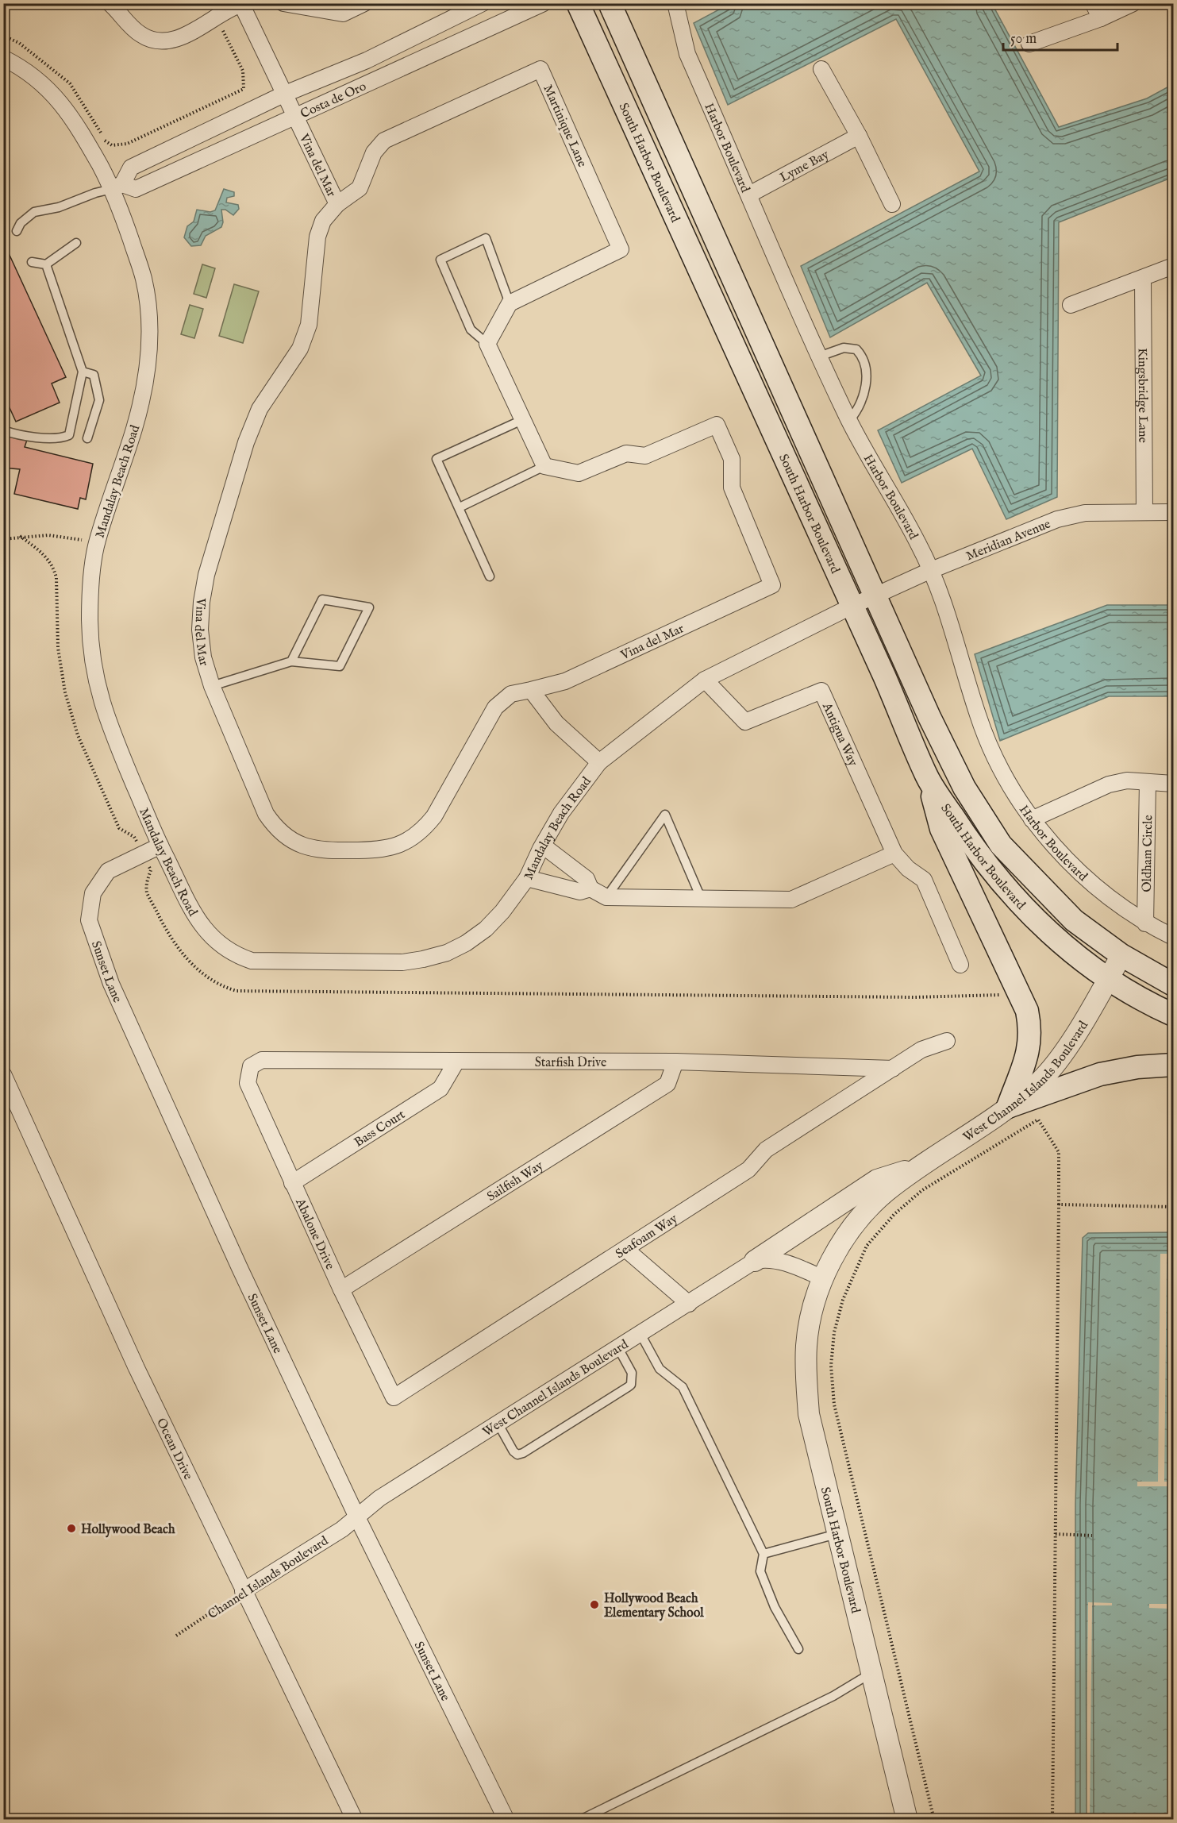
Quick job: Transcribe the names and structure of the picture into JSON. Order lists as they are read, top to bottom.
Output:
{
  "streets": {
    "main road": ["South Harbor Boulevard"],
    "street": [
      "Costa de Oro",
      "Martinique Lane",
      "Harbor Boulevard",
      "Vina del Mar",
      "Lyme Bay",
      "Kingsbridge Lane",
      "Mandalay Beach Road",
      "Meridian Avenue",
      "Antigua Way",
      "Oldham Circle",
      "Sunset Lane",
      "Starfish Drive",
      "West Channel Islands Boulevard",
      "Bass Court",
      "Sailfish Way",
      "Abalone Drive",
      "Seafoam Way",
      "Ocean Drive",
      "Channel Islands Boulevard"
    ]
  },
  "crossings": [
    ["Costa de Oro", "Vina del Mar"],
    ["Costa de Oro", "Mandalay Beach Road"],
    ["Martinique Lane", "Vina del Mar"],
    ["Harbor Boulevard", "Lyme Bay"],
    ["Harbor Boulevard", "Meridian Avenue"],
    ["Harbor Boulevard", "Oldham Circle"],
    ["South Harbor Boulevard", "Mandalay Beach Road"],
    ["South Harbor Boulevard", "Meridian Avenue"],
    ["South Harbor Boulevard", "West Channel Islands Boulevard"],
    ["Kingsbridge Lane", "Meridian Avenue"],
    ["Mandalay Beach Road", "Meridian Avenue"],
    ["Mandalay Beach Road", "Antigua Way"],
    ["Mandalay Beach Road", "Sunset Lane"],
    ["Sunset Lane", "West Channel Islands Boulevard"],
    ["Sunset Lane", "Channel Islands Boulevard"],
    ["Starfish Drive", "Bass Court"],
    ["Starfish Drive", "Sailfish Way"],
    ["Starfish Drive", "Abalone Drive"],
    ["Starfish Drive", "Seafoam Way"],
    ["West Channel Islands Boulevard", "Channel Islands Boulevard"],
    ["Bass Court", "Abalone Drive"],
    ["Sailfish Way", "Abalone Drive"],
    ["Abalone Drive", "Seafoam Way"],
    ["Ocean Drive", "Channel Islands Boulevard"]
  ],
  "places": ["Hollywood Beach", "Hollywood Beach Elementary School"],
  "scale_bar": "50 m"
}
